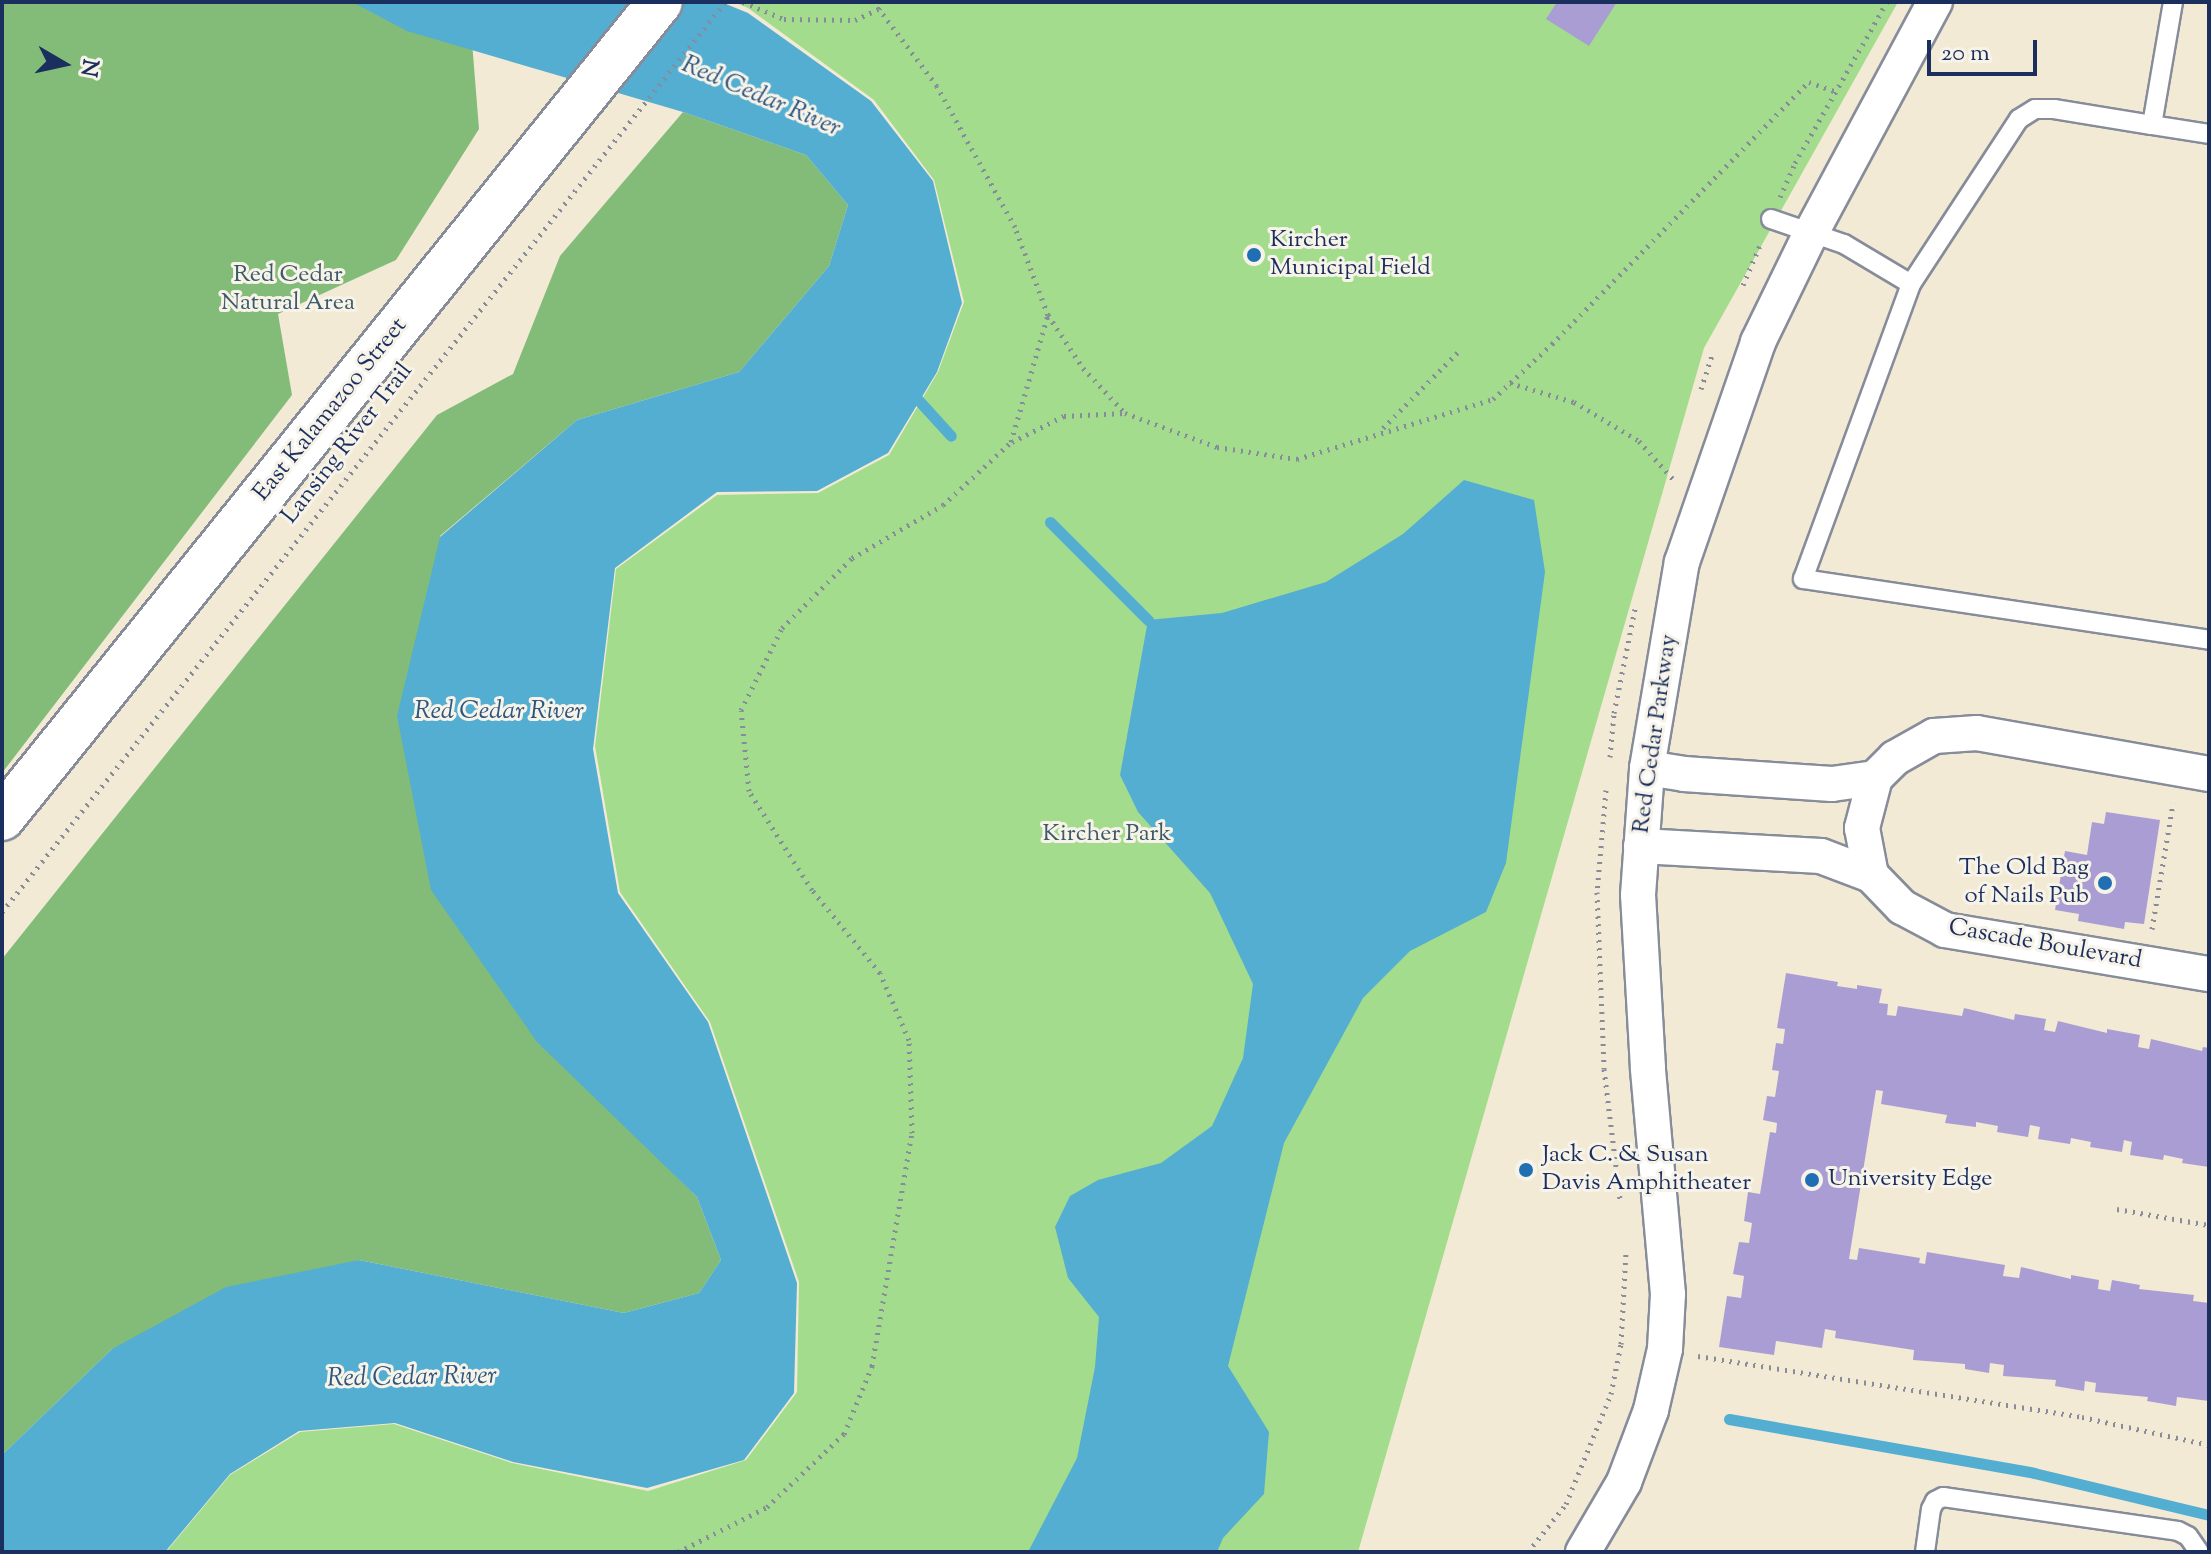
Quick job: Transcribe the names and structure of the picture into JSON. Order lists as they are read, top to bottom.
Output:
{
  "streets": {
    "street": ["East Kalamazoo Street", "Red Cedar Parkway", "Cascade Boulevard"],
    "path": ["Lansing River Trail"]
  },
  "water": ["Red Cedar River"],
  "parks": ["Red Cedar Natural Area", "Kircher Park"],
  "places": [
    "Kircher Municipal Field",
    "The Old Bag of Nails Pub",
    "Jack C. & Susan Davis Amphitheater",
    "University Edge"
  ],
  "scale_bar": "20 m",
  "north": "right"
}
